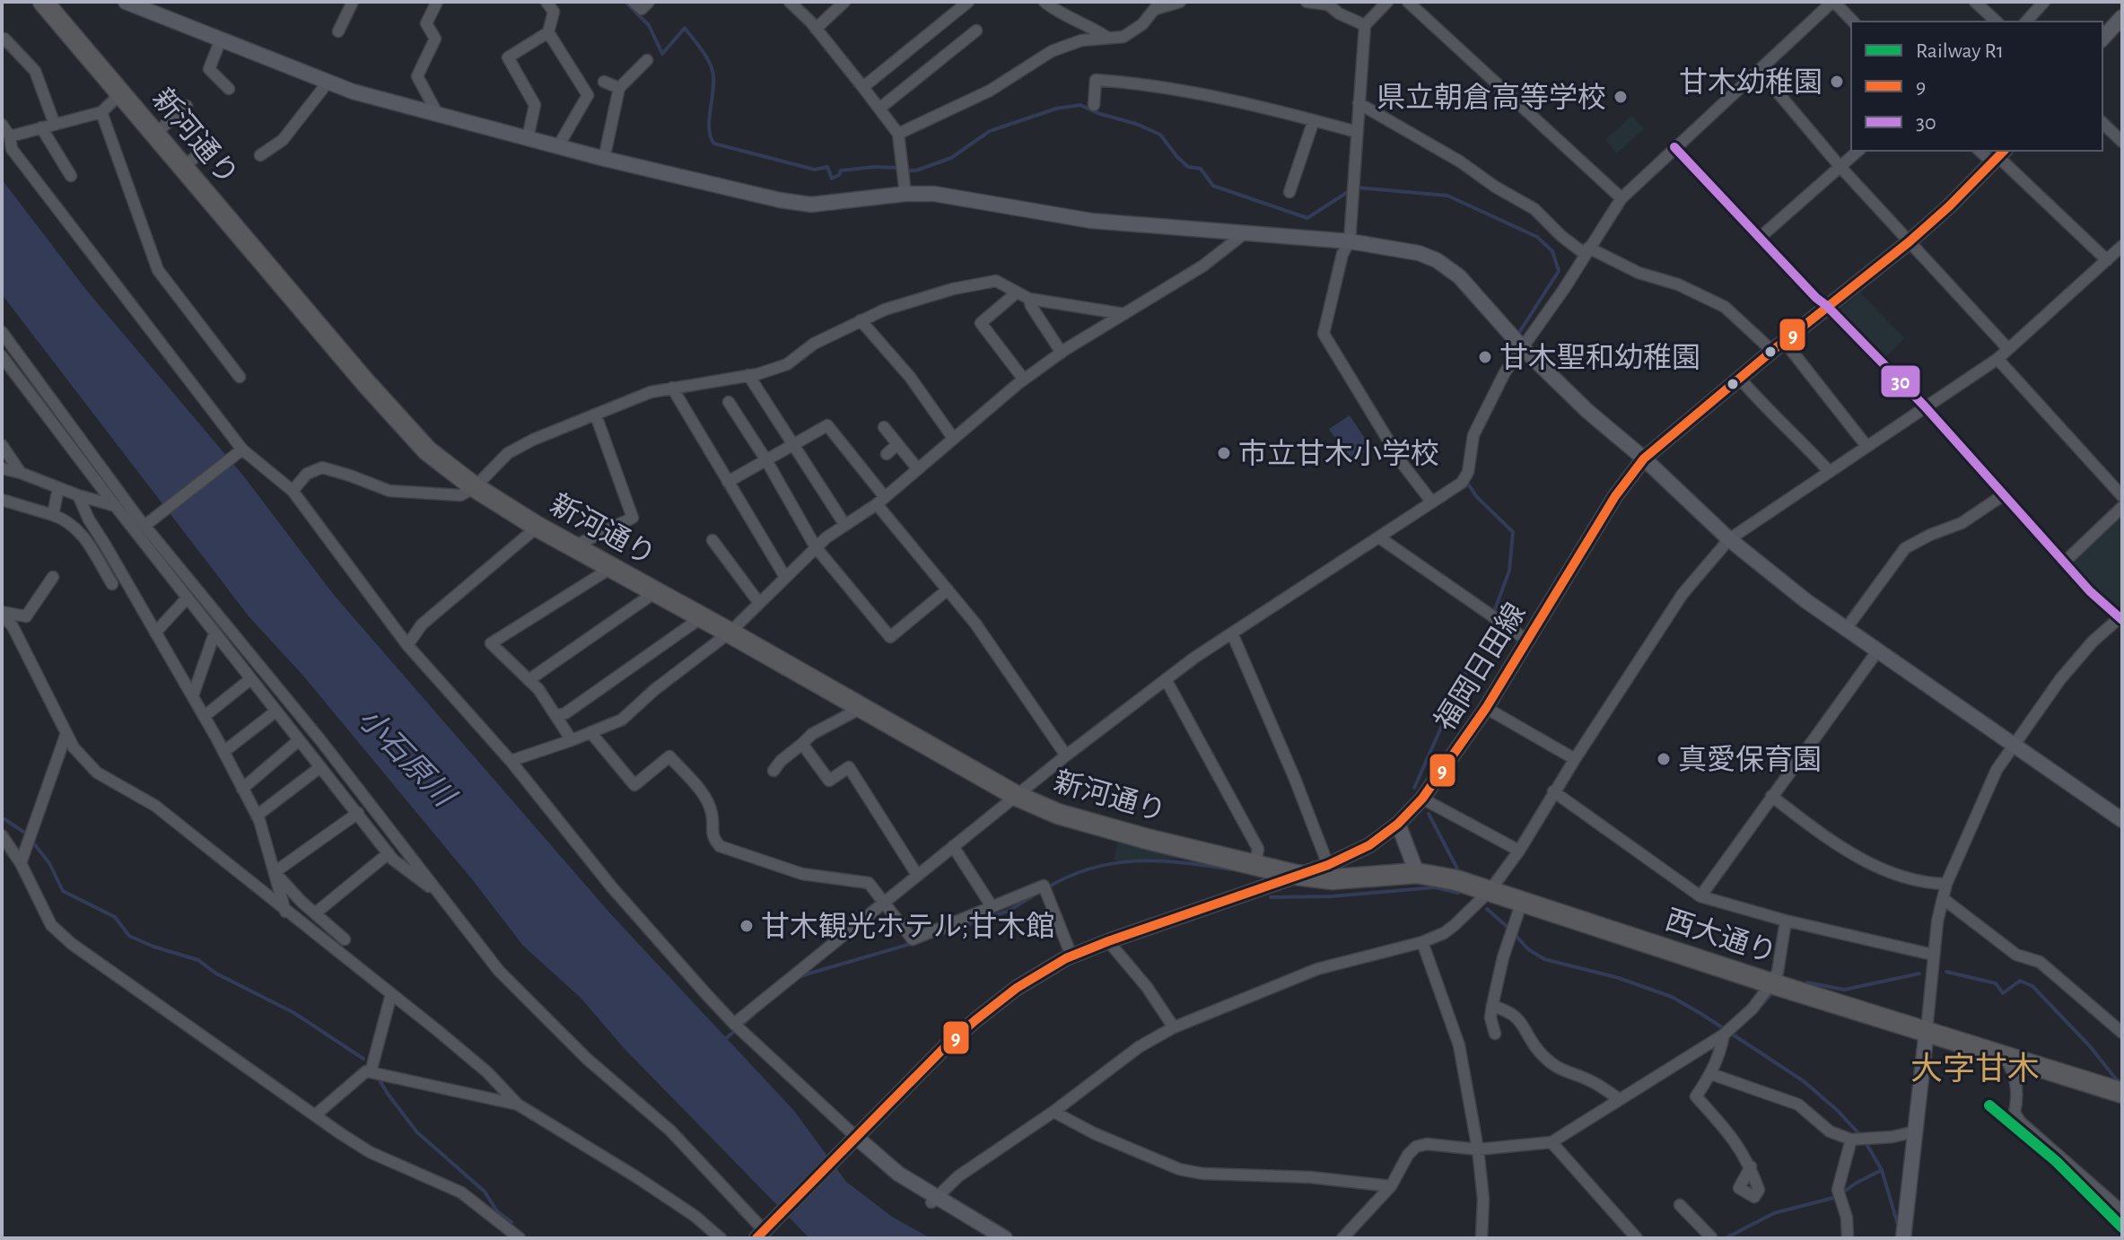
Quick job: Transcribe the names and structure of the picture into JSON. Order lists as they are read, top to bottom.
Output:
{
  "streets": {
    "highway": ["新河通り", "西大通り"],
    "street": ["福岡日田線"]
  },
  "crossings": [
    ["新河通り", "福岡日田線"],
    ["新河通り", "西大通り"],
    ["福岡日田線", "西大通り"]
  ],
  "districts": ["大字甘木"],
  "water": ["小石原川"],
  "places": [
    "甘木幼稚園",
    "県立朝倉高等学校",
    "甘木聖和幼稚園",
    "市立甘木小学校",
    "真愛保育園",
    "甘木観光ホテル;甘木館"
  ],
  "lines": ["transit line 30", "transit line 9", "rail line R1"],
  "legend": ["Railway R1", "9", "30"]
}
